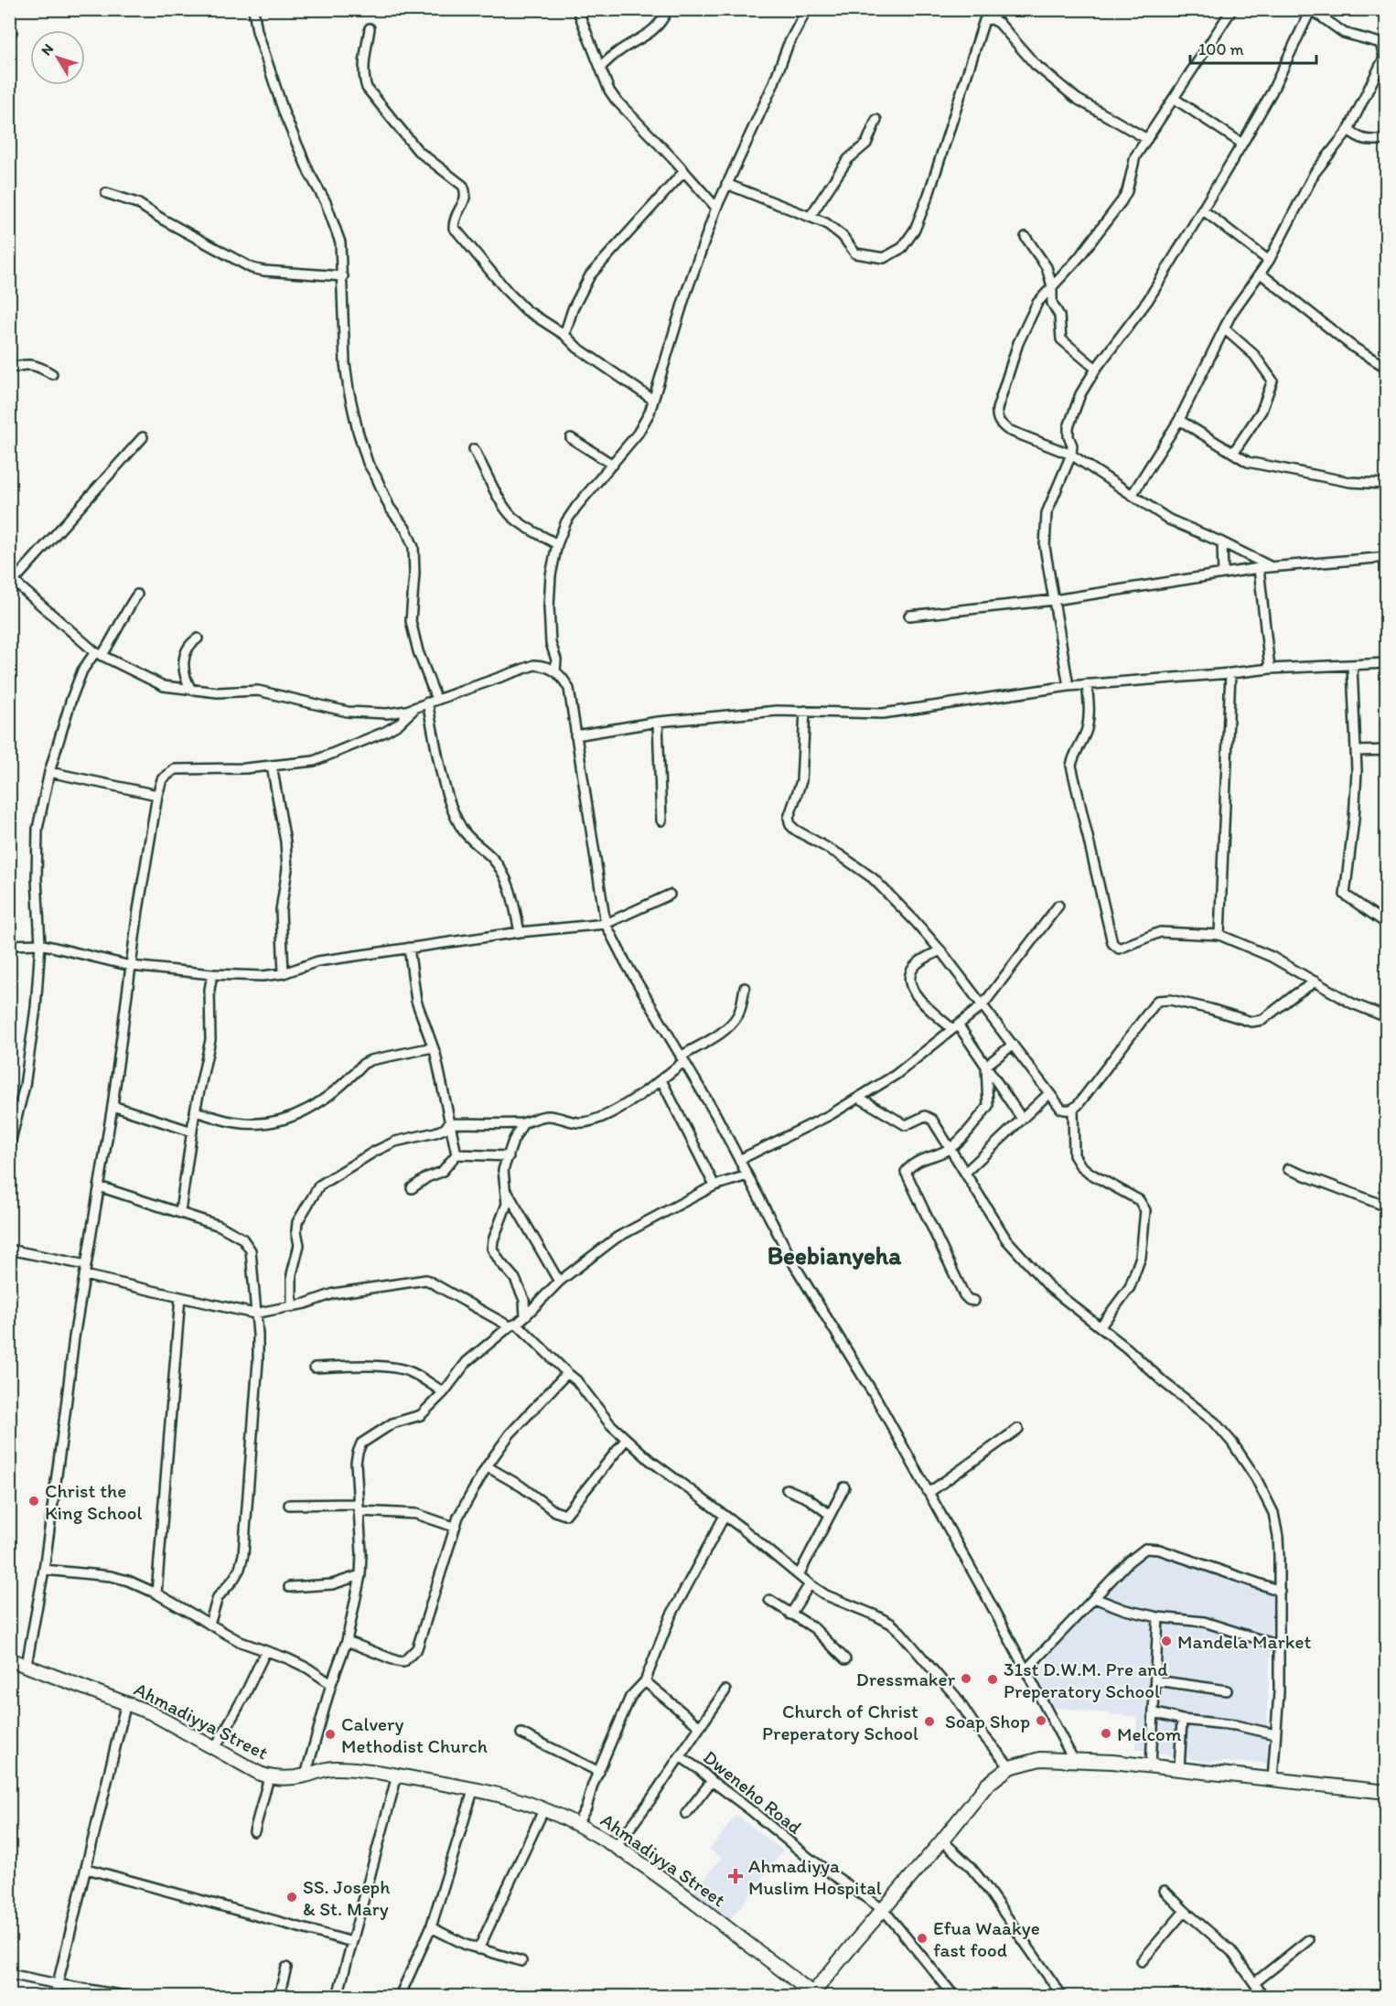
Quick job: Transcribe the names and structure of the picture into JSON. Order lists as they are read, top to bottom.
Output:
{
  "streets": {
    "street": ["Ahmadiyya Street", "Dweneho Road"]
  },
  "districts": ["Beebianyeha"],
  "places": {
    "other": [
      "Christ the King School",
      "Mandela Market",
      "Dressmaker",
      "31st D.W.M. Pre and Preperatory School",
      "Soap Shop",
      "Church of Christ Preperatory School",
      "Melcom",
      "Calvery Methodist Church",
      "SS. Joseph & St. Mary",
      "Efua Waakye fast food"
    ],
    "health": ["Ahmadiyya Muslim Hospital"]
  },
  "scale_bar": "100 m",
  "north": "top left"
}
